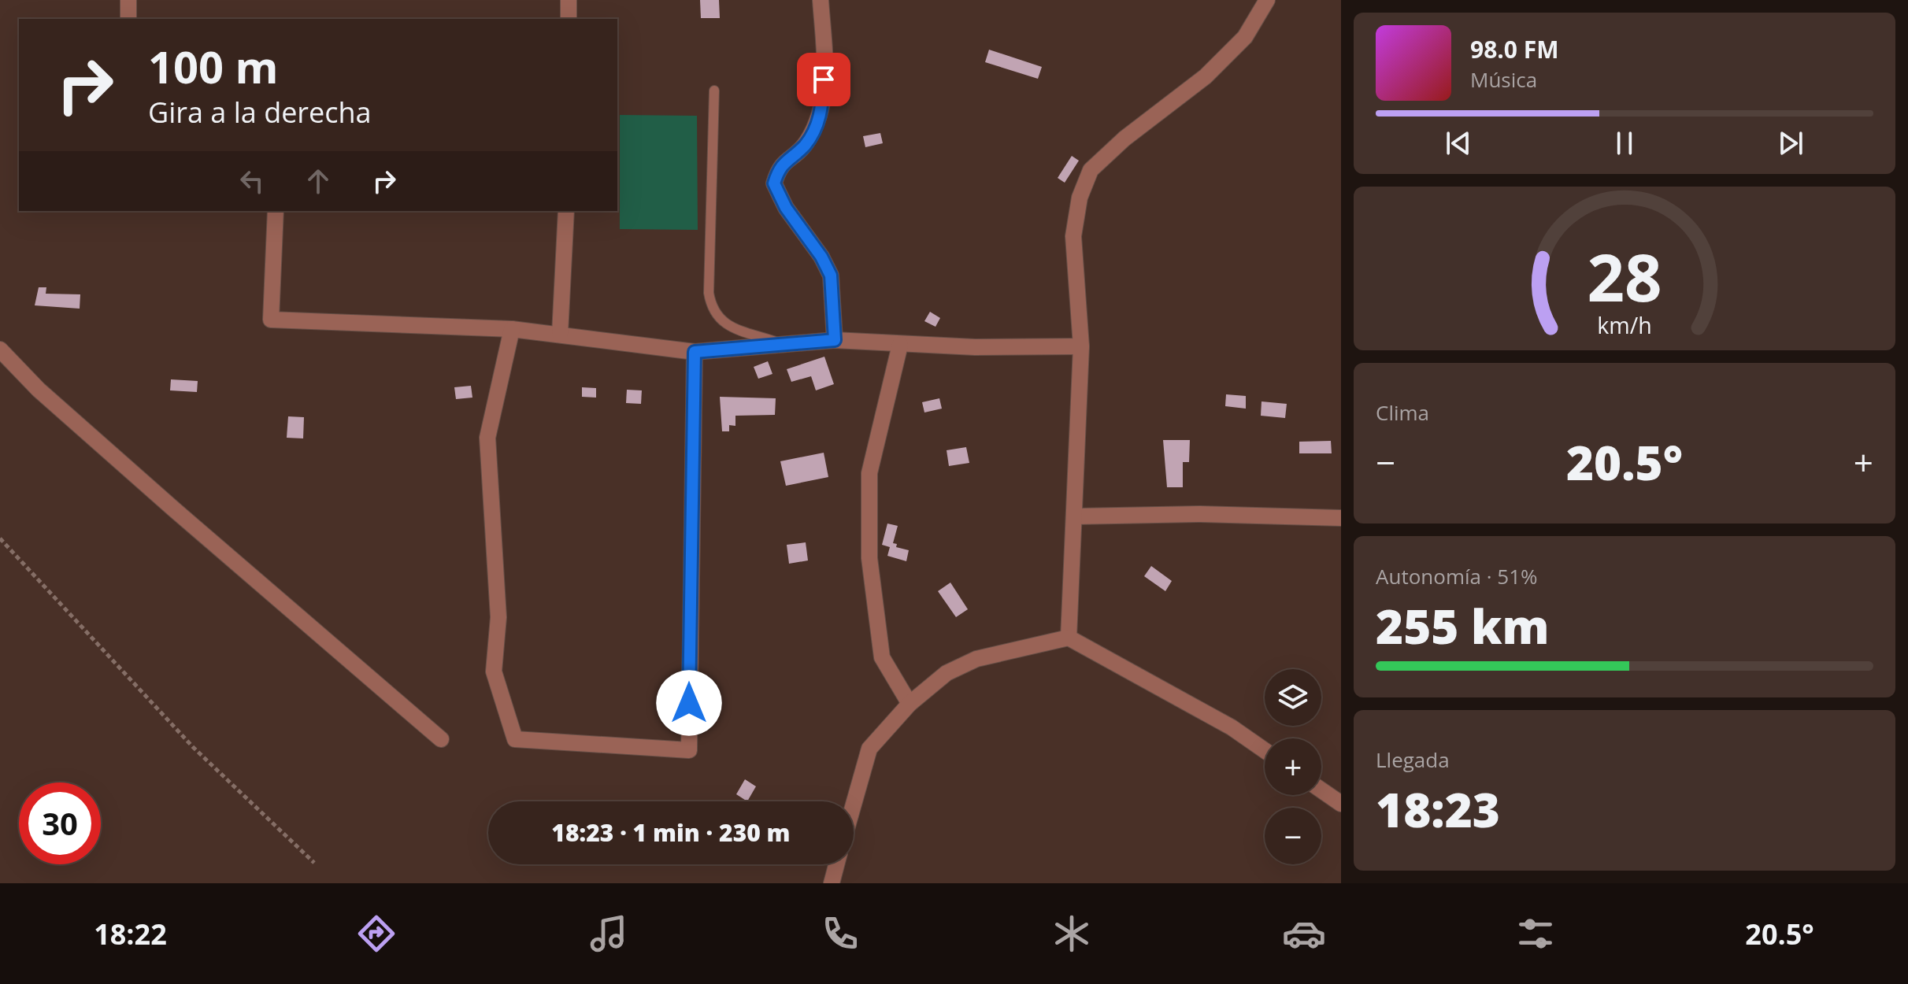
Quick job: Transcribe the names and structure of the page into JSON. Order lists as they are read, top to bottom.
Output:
{
  "page": {
    "turn": ["100 m", "Gira a la derecha"],
    "song": ["98.0 FM", "Música"],
    "tile": [
      "Clima",
      ["Autonomía · 51%", "255 km"],
      ["Llegada", "18:23"]
    ],
    "heat": ["−", "20.5°", "+"],
    "map_buttons": ["+", "−"],
    "limit": "30",
    "trip": "18:23 · 1 min · 230 m",
    "tabs": ["18:22", "20.5°"],
    "gauge": ["28", "km/h"]
  }
}
